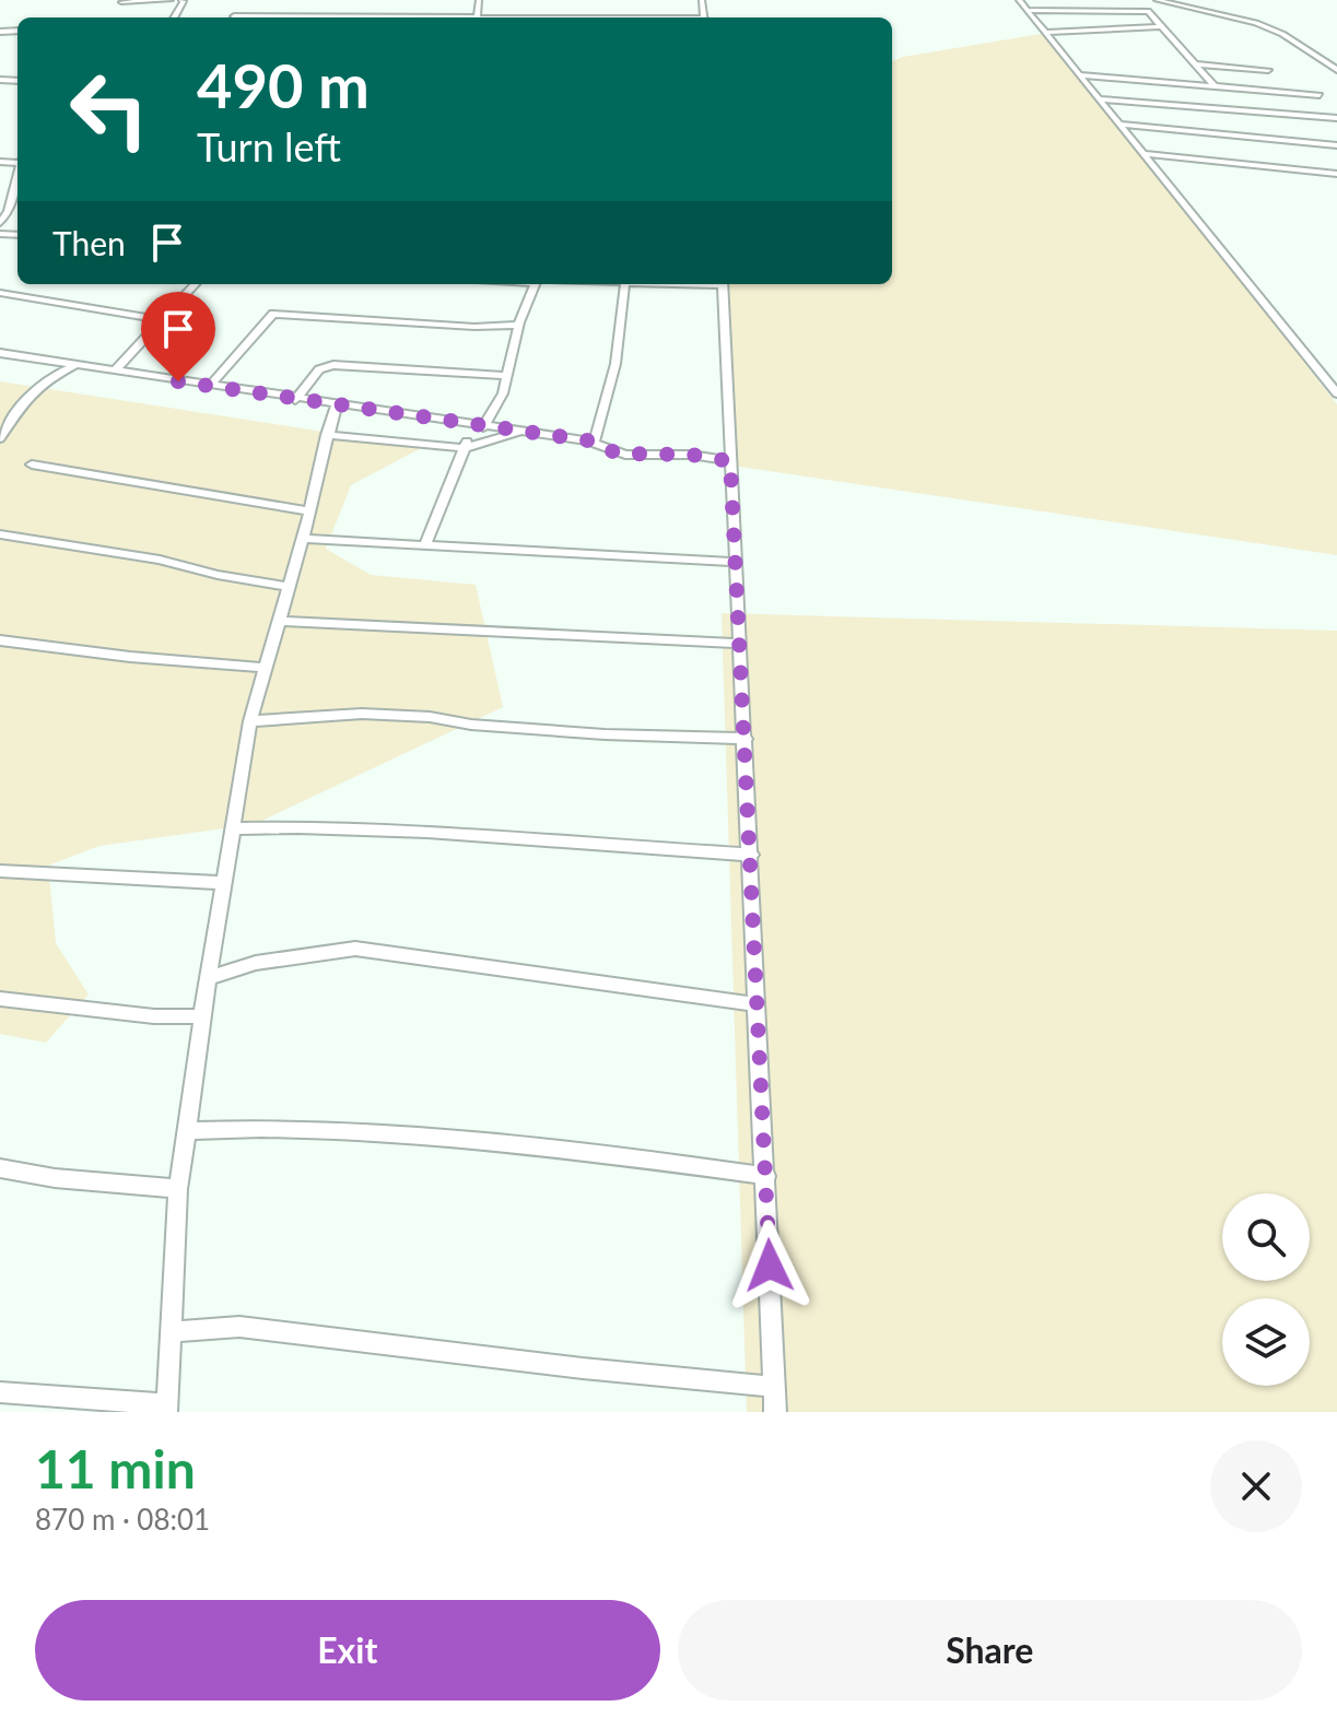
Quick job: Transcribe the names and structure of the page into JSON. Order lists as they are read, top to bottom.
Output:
{
  "page": {
    "turn": ["490 m", "Turn left"],
    "then": "Then",
    "heading": ["11 min", "870 m · 08:01"],
    "buttons": ["Exit", "Share"]
  }
}
